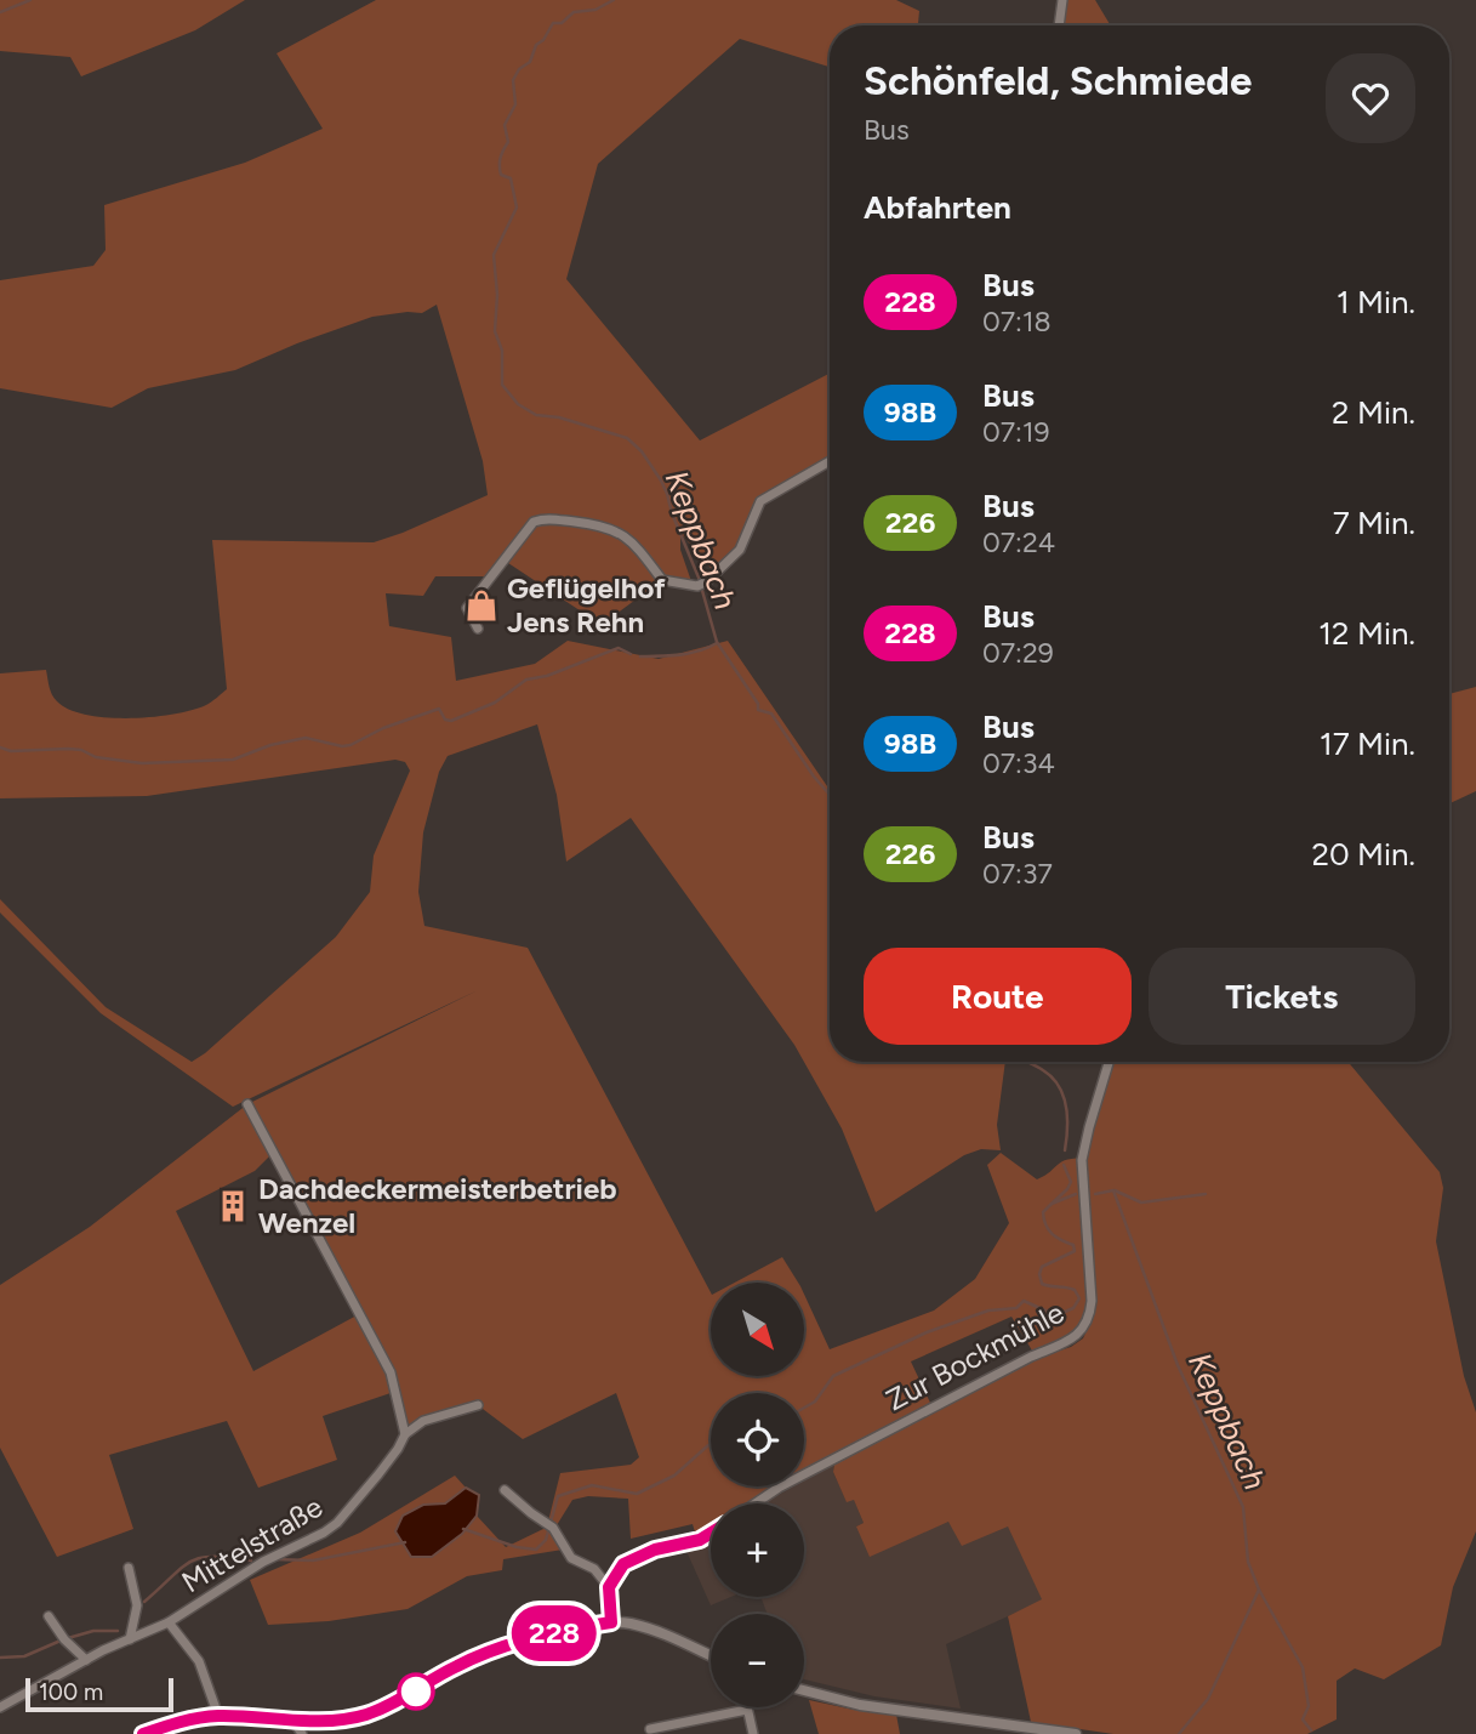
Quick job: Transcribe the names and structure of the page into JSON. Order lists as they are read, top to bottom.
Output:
{
  "streets": {
    "street": ["Zur Bockmühle", "Mittelstraße"]
  },
  "water": ["Keppbach"],
  "places": {
    "shop": ["Geflügelhof Jens Rehn"],
    "building": ["Dachdeckermeisterbetrieb Wenzel"]
  },
  "lines": ["bus line 228"],
  "scale_bar": "100 m",
  "north": "bottom right",
  "page": {
    "on_map": "228",
    "heading": [
      ["Schönfeld, Schmiede", "Bus"],
      "Abfahrten"
    ],
    "list": [
      {
        "mark": "228",
        "name": "Bus",
        "note": "07:18",
        "value": "1 Min."
      },
      {
        "mark": "98B",
        "name": "Bus",
        "note": "07:19",
        "value": "2 Min."
      },
      {
        "mark": "226",
        "name": "Bus",
        "note": "07:24",
        "value": "7 Min."
      },
      {
        "mark": "228",
        "name": "Bus",
        "note": "07:29",
        "value": "12 Min."
      },
      {
        "mark": "98B",
        "name": "Bus",
        "note": "07:34",
        "value": "17 Min."
      },
      {
        "mark": "226",
        "name": "Bus",
        "note": "07:37",
        "value": "20 Min."
      }
    ],
    "buttons": ["Route", "Tickets"],
    "map_buttons": ["+", "−"],
    "scale": "100 m"
  }
}
